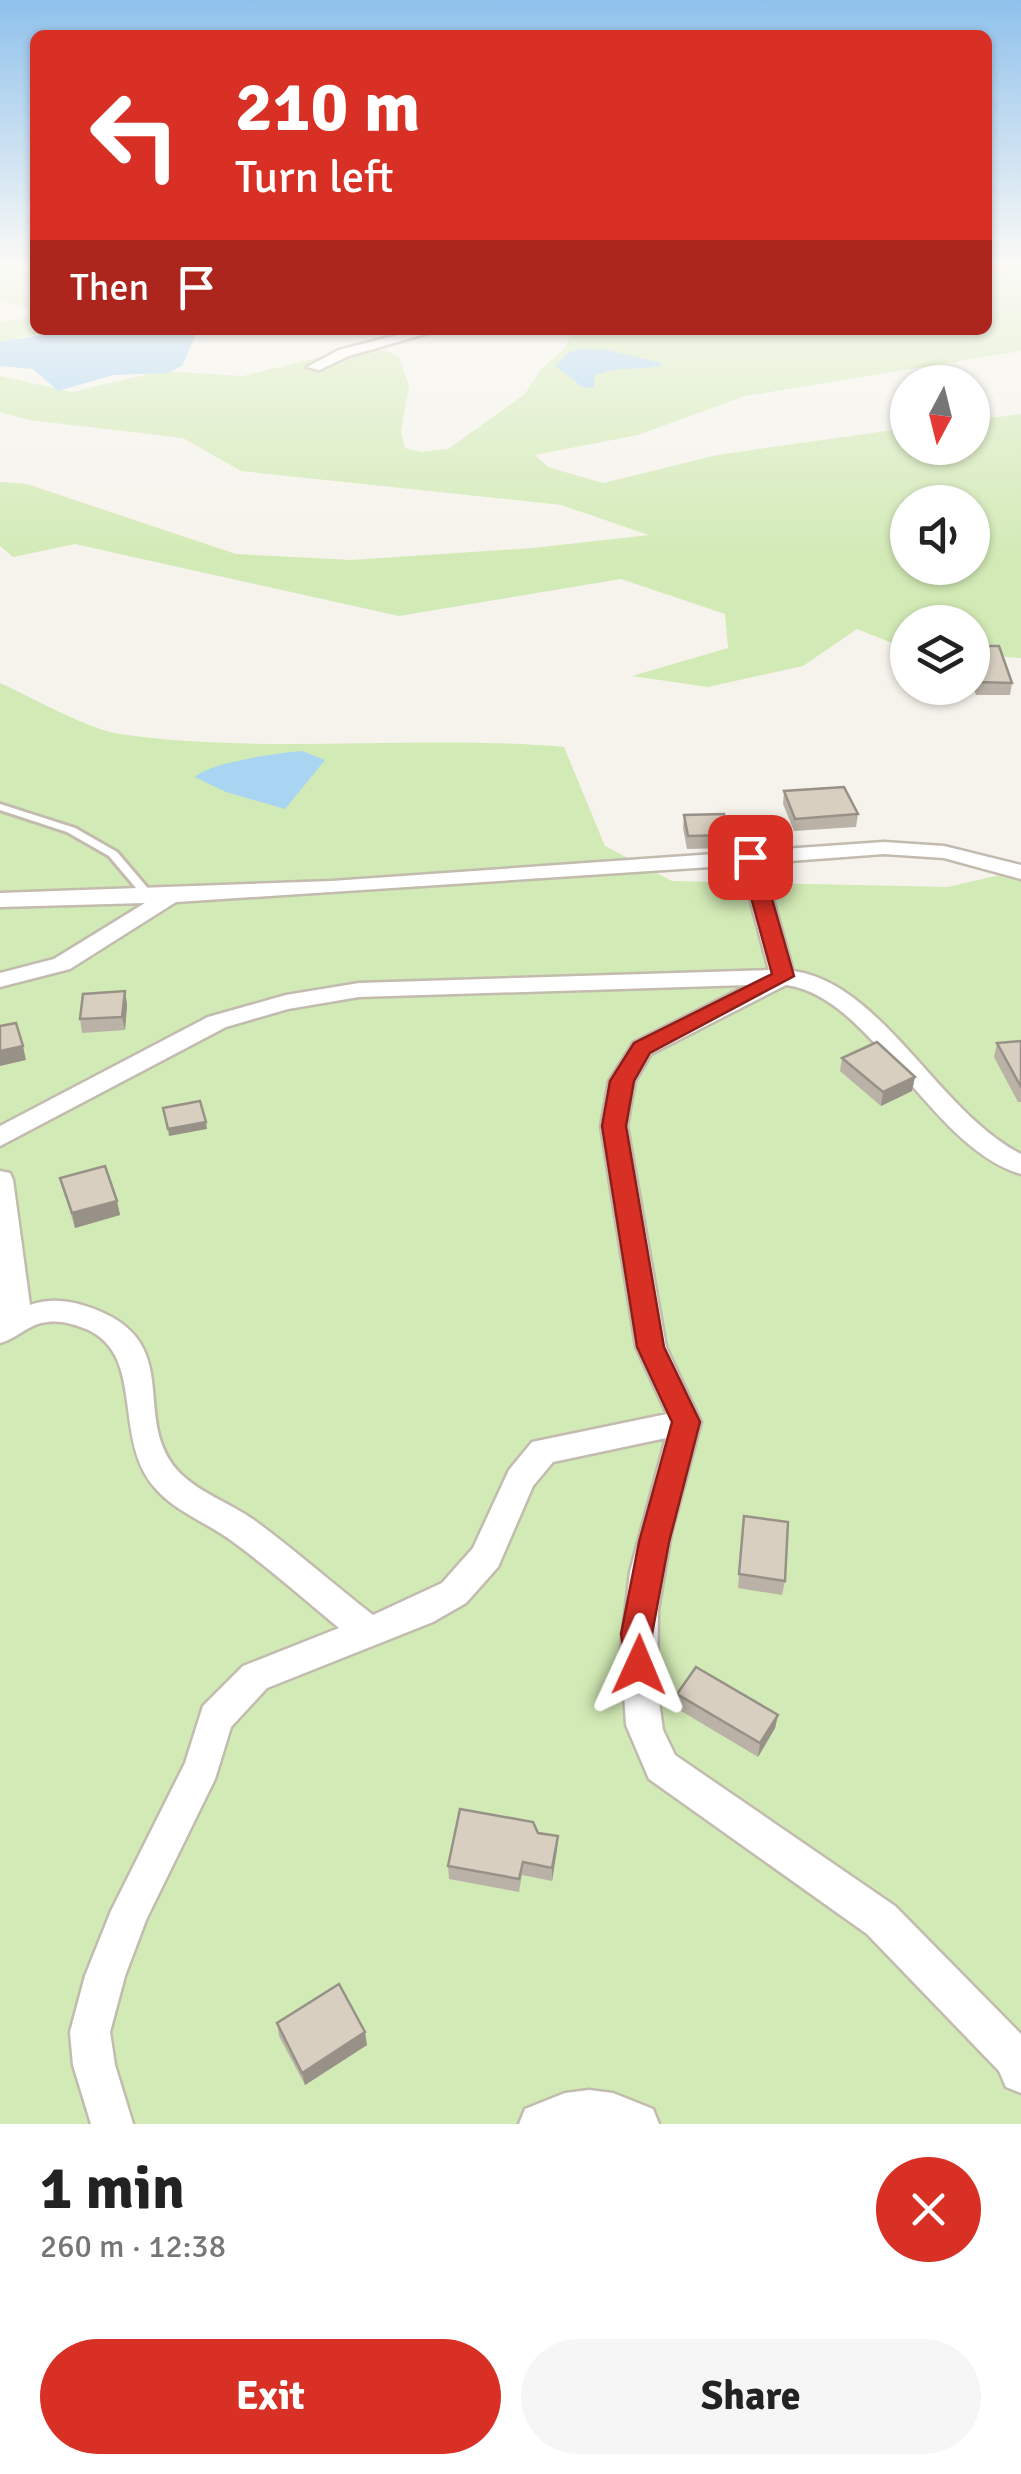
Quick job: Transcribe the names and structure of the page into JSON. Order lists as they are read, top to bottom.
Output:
{
  "north": "bottom",
  "page": {
    "turn": ["210 m", "Turn left"],
    "then": "Then",
    "heading": ["1 min", "260 m · 12:38"],
    "buttons": ["Exit", "Share"]
  }
}
